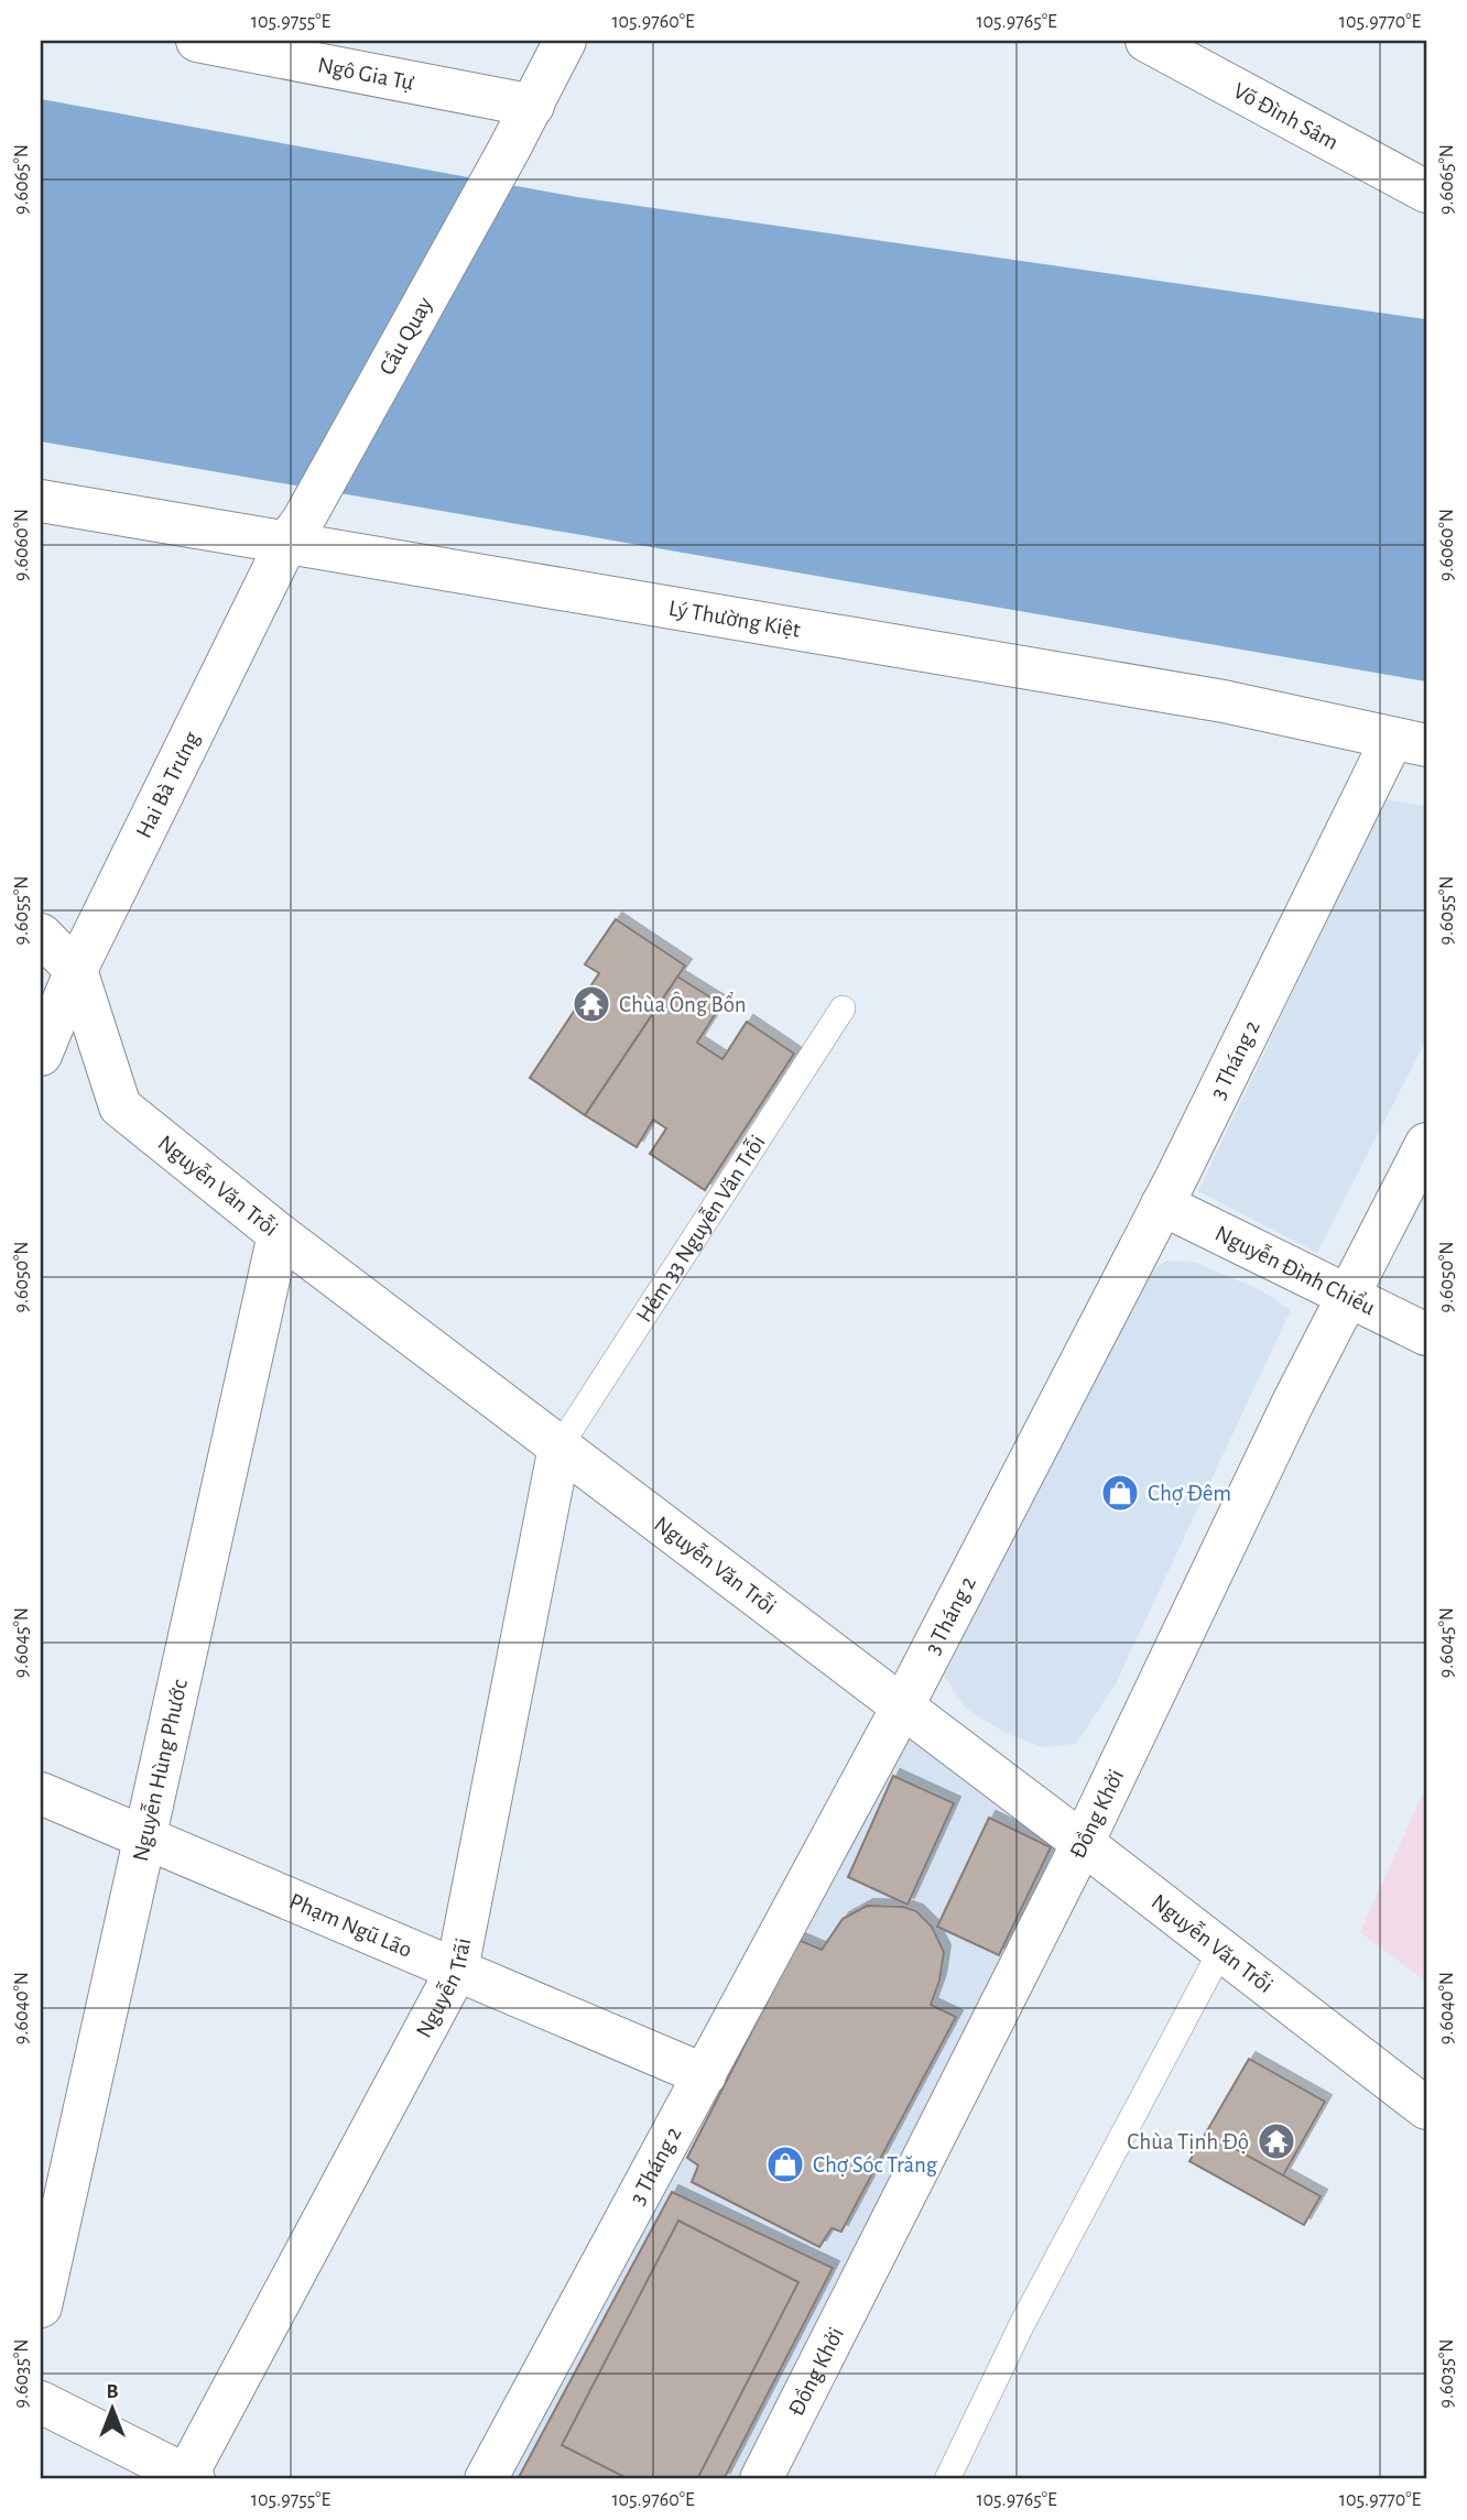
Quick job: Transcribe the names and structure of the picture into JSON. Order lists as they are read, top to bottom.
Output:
{
  "streets": {
    "street": [
      "Ngô Gia Tự",
      "Võ Đình Sâm",
      "Cầu Quay",
      "Lý Thường Kiệt",
      "Hai Bà Trưng",
      "3 Tháng 2",
      "Nguyễn Văn Trỗi",
      "Nguyễn Đình Chiểu",
      "Nguyễn Hùng Phước",
      "Đồng Khởi",
      "Phạm Ngũ Lão",
      "Nguyễn Trãi"
    ],
    "lane": ["Hẻm 33 Nguyễn Văn Trỗi"]
  },
  "crossings": [
    ["Ngô Gia Tự", "Cầu Quay"],
    ["Cầu Quay", "Lý Thường Kiệt"],
    ["Cầu Quay", "Hai Bà Trưng"],
    ["Lý Thường Kiệt", "Hai Bà Trưng"],
    ["Lý Thường Kiệt", "3 Tháng 2"],
    ["Hai Bà Trưng", "Nguyễn Văn Trỗi"],
    ["3 Tháng 2", "Nguyễn Văn Trỗi"],
    ["3 Tháng 2", "Nguyễn Đình Chiểu"],
    ["3 Tháng 2", "Phạm Ngũ Lão"],
    ["Nguyễn Văn Trỗi", "Hẻm 33 Nguyễn Văn Trỗi"],
    ["Nguyễn Văn Trỗi", "Nguyễn Hùng Phước"],
    ["Nguyễn Văn Trỗi", "Đồng Khởi"],
    ["Nguyễn Văn Trỗi", "Nguyễn Trãi"],
    ["Hẻm 33 Nguyễn Văn Trỗi", "Nguyễn Trãi"],
    ["Nguyễn Đình Chiểu", "Đồng Khởi"],
    ["Nguyễn Hùng Phước", "Phạm Ngũ Lão"],
    ["Phạm Ngũ Lão", "Nguyễn Trãi"]
  ],
  "places": {
    "temple": ["Chùa Ông Bổn", "Chùa Tịnh Độ"],
    "shop": ["Chợ Đêm", "Chợ Sóc Trăng"]
  },
  "north": "top",
  "coordinates": [
    "105.9755°E",
    "105.9760°E",
    "105.9765°E",
    "105.9770°E",
    "9.6065°N",
    "9.6060°N",
    "9.6055°N",
    "9.6050°N",
    "9.6045°N",
    "9.6040°N",
    "9.6035°N"
  ]
}
